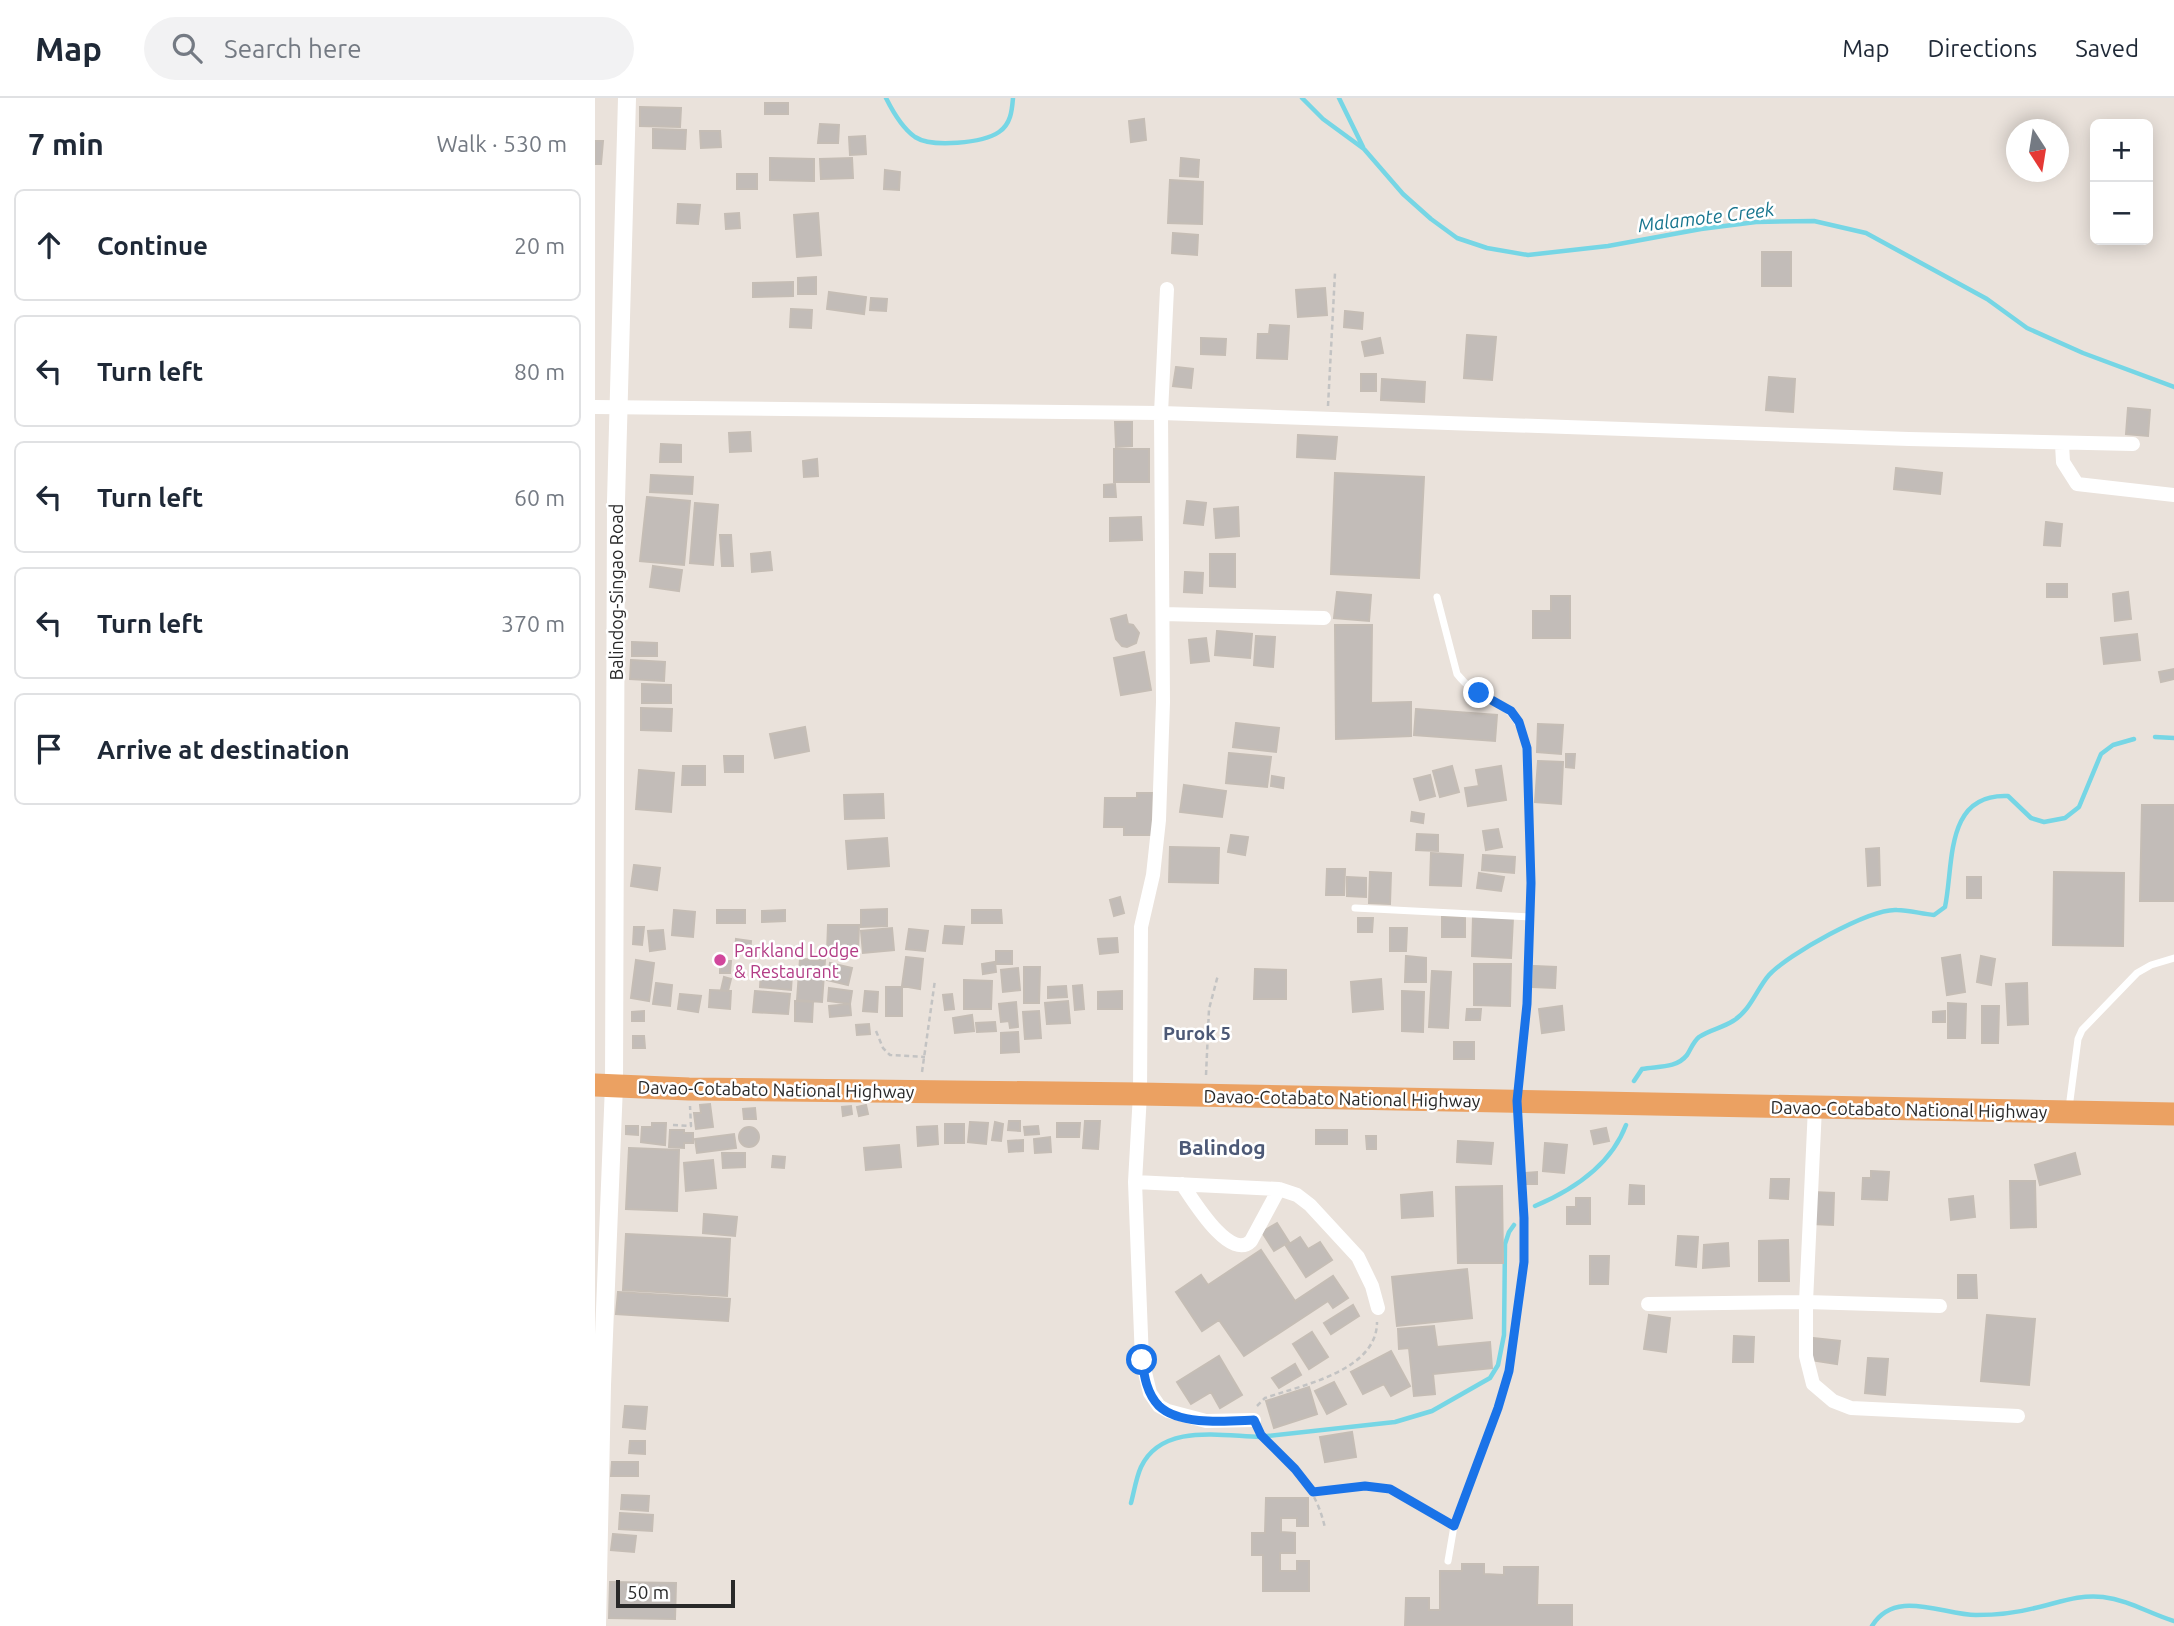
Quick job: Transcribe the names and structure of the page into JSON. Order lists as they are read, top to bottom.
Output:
{
  "streets": {
    "highway": ["Davao-Cotabato National Highway"],
    "street": ["Balindog-Singao Road"]
  },
  "crossings": [
    ["Balindog-Singao Road", "Davao-Cotabato National Highway"]
  ],
  "districts": ["Purok 5", "Balindog"],
  "water": ["Malamote Creek"],
  "places": ["Parkland Lodge & Restaurant"],
  "scale_bar": "50 m",
  "north": "bottom",
  "page": {
    "header": "Map",
    "search": "Search here",
    "nav": ["Map", "Directions", "Saved"],
    "heading": ["7 min", "Walk · 530 m"],
    "map_buttons": ["+", "−"],
    "list": [
      ["Continue", "20 m"],
      ["Turn left", "80 m"],
      ["Turn left", "60 m"],
      ["Turn left", "370 m"],
      "Arrive at destination"
    ],
    "scale": "50 m"
  }
}
